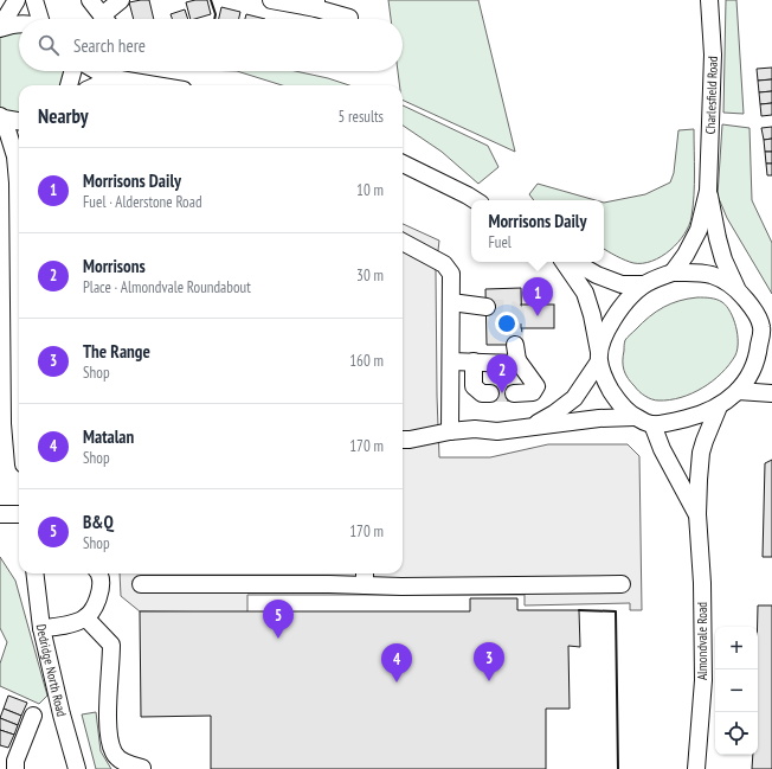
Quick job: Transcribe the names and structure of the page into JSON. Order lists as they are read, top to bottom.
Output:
{
  "streets": {
    "street": ["Charlesfield Road", "Almondvale Road", "Dedridge North Road"]
  },
  "crossings": [
    ["Charlesfield Road", "Almondvale Road"]
  ],
  "page": {
    "search": "Search here",
    "heading": ["Nearby", "5 results"],
    "list": [
      {
        "mark": "1",
        "name": "Morrisons Daily",
        "note": "Fuel · Alderstone Road",
        "value": "10 m"
      },
      {
        "mark": "2",
        "name": "Morrisons",
        "note": "Place · Almondvale Roundabout",
        "value": "30 m"
      },
      {
        "mark": "3",
        "name": "The Range",
        "note": "Shop",
        "value": "160 m"
      },
      {
        "mark": "4",
        "name": "Matalan",
        "note": "Shop",
        "value": "170 m"
      },
      {
        "mark": "5",
        "name": "B&Q",
        "note": "Shop",
        "value": "170 m"
      }
    ],
    "popup": ["Morrisons Daily", "Fuel"],
    "pins": [
      "1",
      "2",
      "5",
      "3",
      "4"
    ],
    "map_buttons": ["+", "−"]
  }
}
